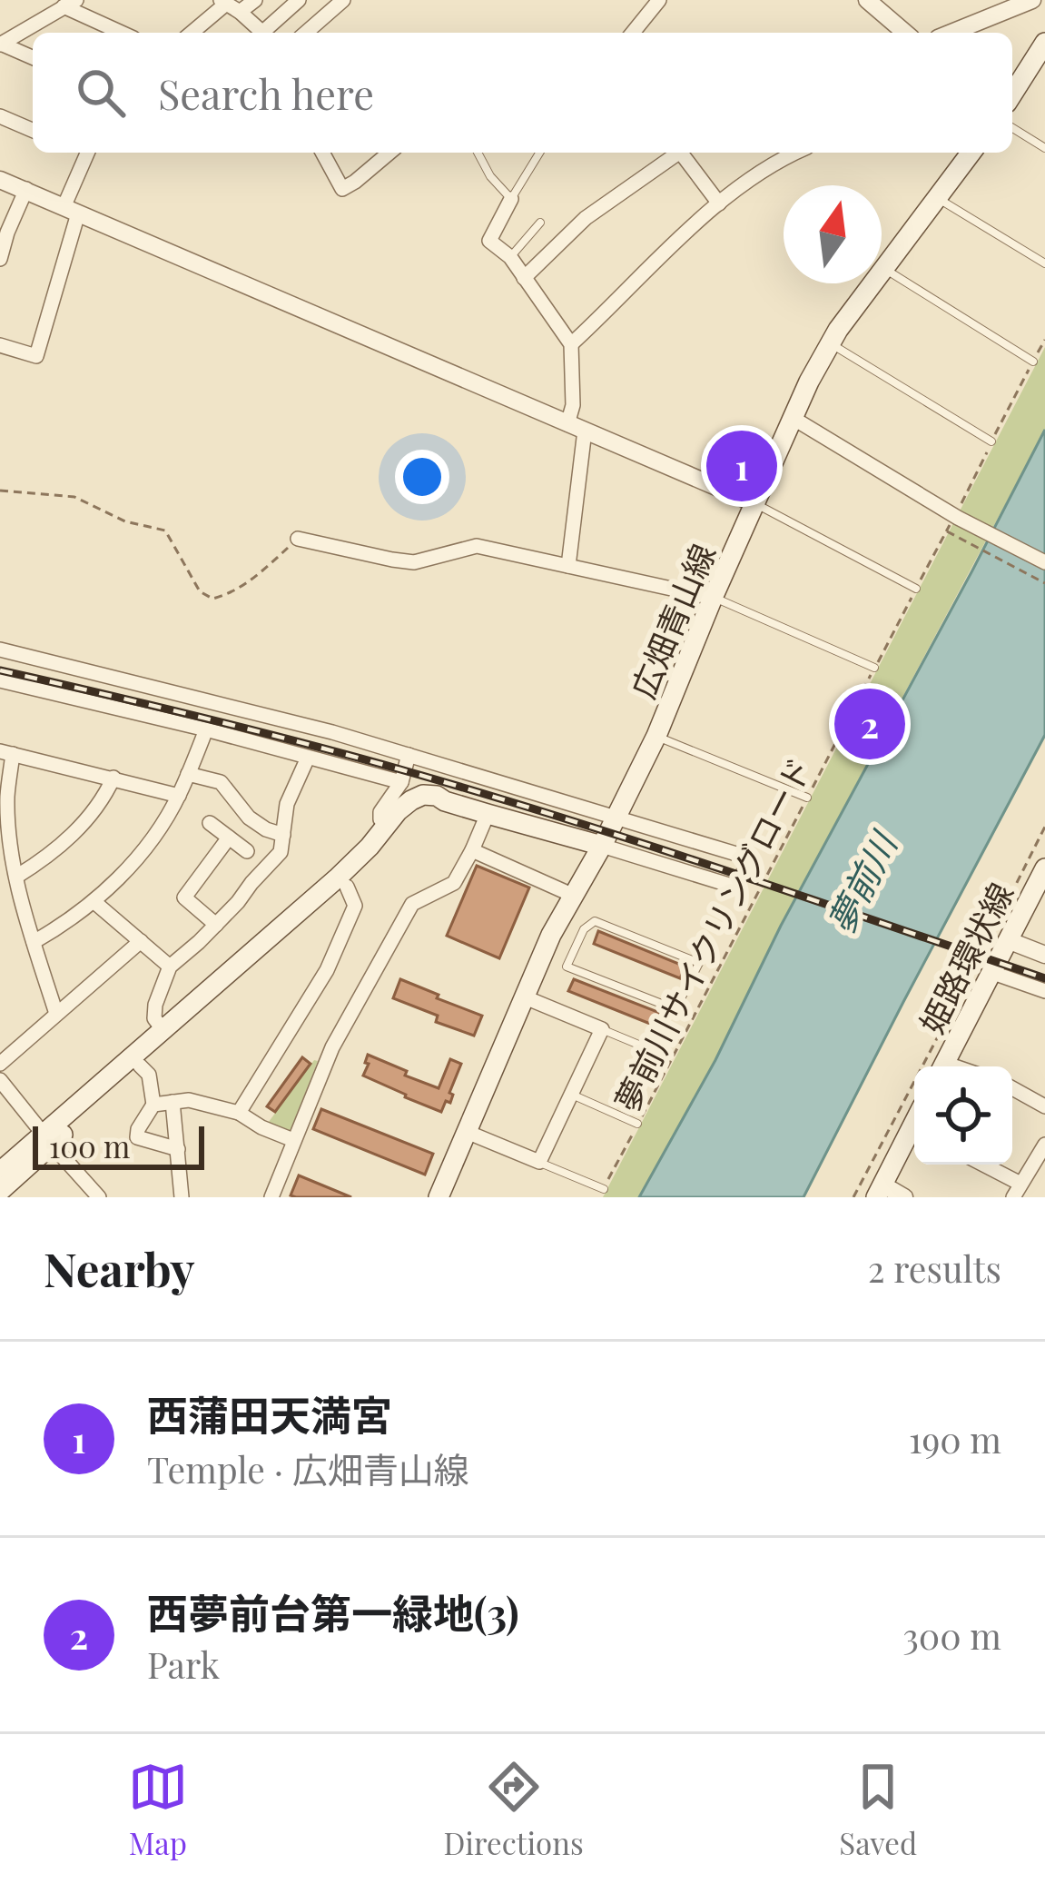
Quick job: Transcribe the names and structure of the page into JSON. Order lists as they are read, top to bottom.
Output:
{
  "streets": {
    "main road": ["広畑青山線", "姫路環状線"],
    "path": ["夢前川サイクリングロード"]
  },
  "water": ["夢前川"],
  "scale_bar": "100 m",
  "north": "top",
  "page": {
    "search": "Search here",
    "pins": ["1", "2"],
    "scale": "100 m",
    "heading": ["Nearby", "2 results"],
    "list": [
      {
        "mark": "1",
        "name": "西蒲田天満宮",
        "note": "Temple · 広畑青山線",
        "value": "190 m"
      },
      {
        "mark": "2",
        "name": "西夢前台第一緑地(3)",
        "note": "Park",
        "value": "300 m"
      }
    ],
    "nav": ["Map", "Directions", "Saved"]
  }
}
